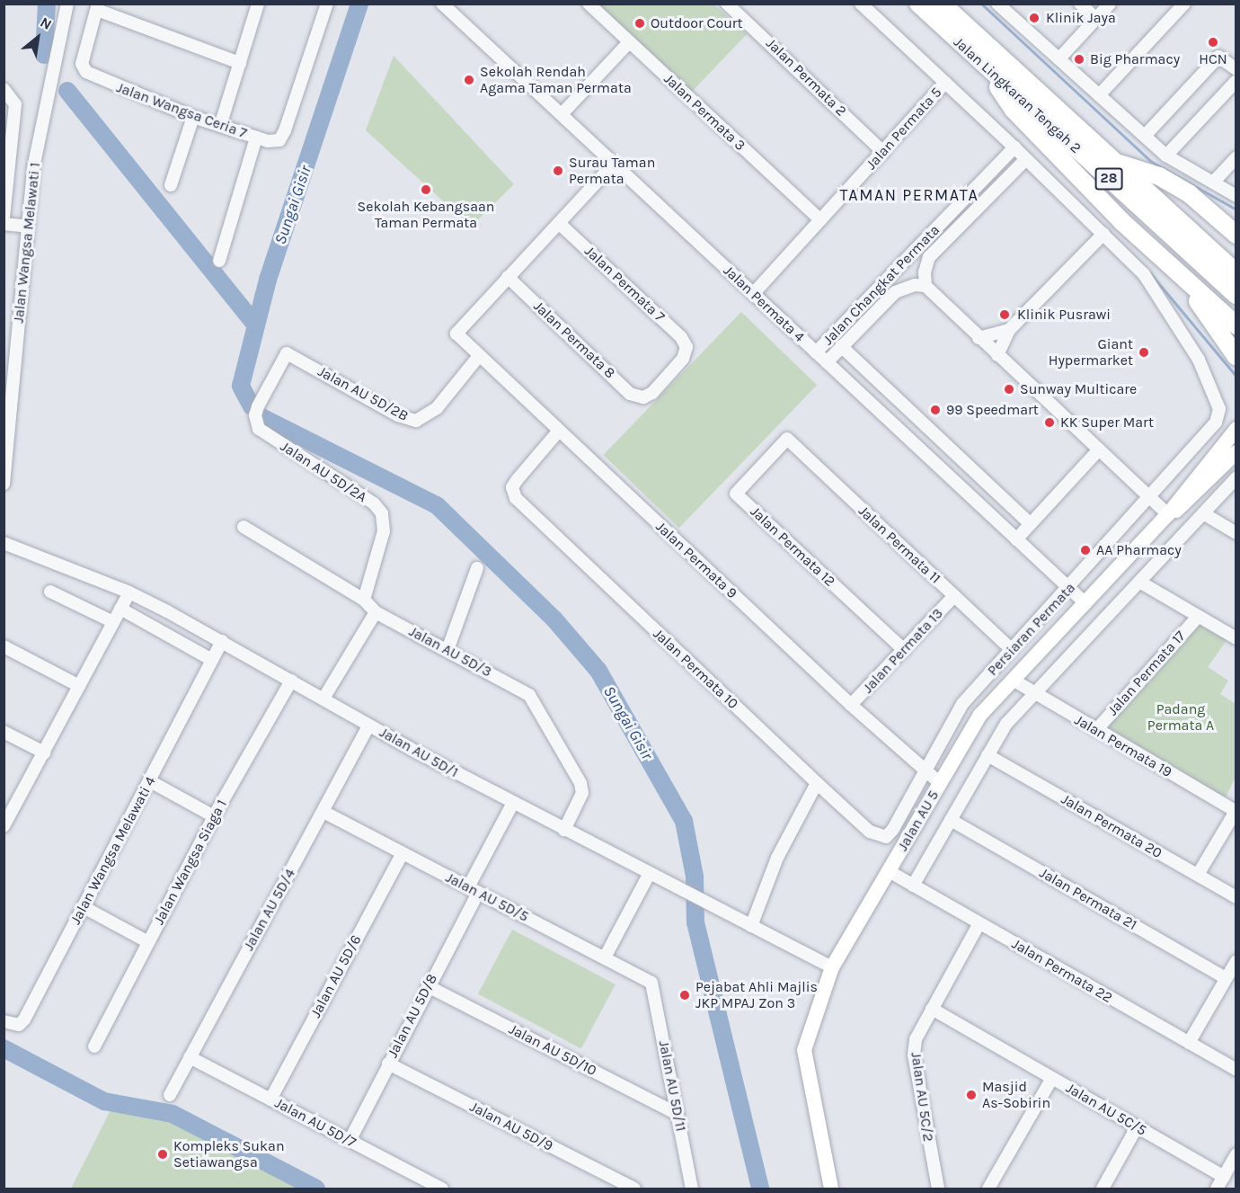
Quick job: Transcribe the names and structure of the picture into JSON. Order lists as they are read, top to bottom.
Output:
{
  "streets": {
    "highway": ["Jalan Lingkaran Tengah 2", "28"],
    "main road": ["Jalan AU 5"],
    "street": [
      "Jalan Permata 2",
      "Jalan Wangsa Ceria 7",
      "Jalan Permata 3",
      "Jalan Permata 5",
      "Jalan Wangsa Melawati 1",
      "Jalan Permata 7",
      "Jalan Changkat Permata",
      "Jalan Permata 4",
      "Jalan Permata 8",
      "Jalan AU 5D/2B",
      "Jalan AU 5D/2A",
      "Jalan Permata 11",
      "Jalan Permata 12",
      "Jalan Permata 9",
      "Persiaran Permata",
      "Jalan Permata 13",
      "Jalan AU 5D/3",
      "Jalan Permata 10",
      "Jalan Permata 17",
      "Jalan Permata 19",
      "Jalan AU 5D/1",
      "Jalan Permata 20",
      "Jalan Wangsa Melawati 4",
      "Jalan Wangsa Siaga 1",
      "Jalan AU 5D/5",
      "Jalan Permata 21",
      "Jalan AU 5D/4",
      "Jalan Permata 22",
      "Jalan AU 5D/6",
      "Jalan AU 5D/8",
      "Jalan AU 5D/10",
      "Jalan AU 5D/11",
      "Jalan AU 5C/2",
      "Jalan AU 5C/5",
      "Jalan AU 5D/7",
      "Jalan AU 5D/9"
    ]
  },
  "crossings": [
    ["Jalan Permata 2", "Jalan Permata 5"],
    ["Jalan Permata 3", "Jalan Permata 5"],
    ["Jalan Permata 5", "Jalan Permata 4"],
    ["Jalan Permata 5", "Persiaran Permata"],
    ["Jalan Permata 7", "Jalan Permata 8"],
    ["Jalan Changkat Permata", "Jalan Permata 4"],
    ["Jalan Changkat Permata", "Persiaran Permata"],
    ["Jalan Permata 4", "Persiaran Permata"],
    ["Jalan Permata 4", "Jalan AU 5"],
    ["Jalan Permata 8", "Jalan Permata 9"],
    ["Jalan AU 5D/2B", "Jalan AU 5D/2A"],
    ["Jalan AU 5D/2B", "Jalan Permata 9"],
    ["Jalan AU 5D/2A", "Jalan AU 5D/3"],
    ["Jalan Permata 11", "Jalan Permata 12"],
    ["Jalan Permata 11", "Persiaran Permata"],
    ["Jalan Permata 11", "Jalan Permata 13"],
    ["Jalan Permata 12", "Jalan Permata 13"],
    ["Jalan Permata 9", "Persiaran Permata"],
    ["Jalan Permata 9", "Jalan Permata 13"],
    ["Jalan Permata 9", "Jalan Permata 10"],
    ["Jalan Permata 9", "Jalan AU 5"],
    ["Persiaran Permata", "Jalan Permata 10"],
    ["Jalan AU 5D/3", "Jalan AU 5D/1"],
    ["Jalan Permata 17", "Jalan Permata 19"],
    ["Jalan Permata 19", "Jalan AU 5"],
    ["Jalan AU 5D/1", "Jalan AU 5"],
    ["Jalan AU 5D/1", "Jalan Wangsa Melawati 4"],
    ["Jalan AU 5D/1", "Jalan Wangsa Siaga 1"],
    ["Jalan AU 5D/1", "Jalan AU 5D/4"],
    ["Jalan AU 5D/1", "Jalan AU 5D/8"],
    ["Jalan AU 5", "Jalan Permata 22"],
    ["Jalan AU 5D/5", "Jalan AU 5D/4"],
    ["Jalan AU 5D/5", "Jalan AU 5D/6"],
    ["Jalan AU 5D/5", "Jalan AU 5D/8"],
    ["Jalan AU 5D/5", "Jalan AU 5D/11"],
    ["Jalan AU 5D/4", "Jalan AU 5D/7"],
    ["Jalan Permata 22", "Jalan AU 5C/2"],
    ["Jalan AU 5D/6", "Jalan AU 5D/7"],
    ["Jalan AU 5D/8", "Jalan AU 5D/10"],
    ["Jalan AU 5D/8", "Jalan AU 5D/7"],
    ["Jalan AU 5D/8", "Jalan AU 5D/9"],
    ["Jalan AU 5D/10", "Jalan AU 5D/11"],
    ["Jalan AU 5C/2", "Jalan AU 5C/5"]
  ],
  "districts": ["TAMAN PERMATA"],
  "water": ["Sungai Gisir"],
  "parks": ["Padang Permata A"],
  "places": [
    "Klinik Jaya",
    "Outdoor Court",
    "HCN",
    "Big Pharmacy",
    "Sekolah Rendah Agama Taman Permata",
    "Surau Taman Permata",
    "Sekolah Kebangsaan Taman Permata",
    "Klinik Pusrawi",
    "Giant Hypermarket",
    "Sunway Multicare",
    "99 Speedmart",
    "KK Super Mart",
    "AA Pharmacy",
    "Pejabat Ahli Majlis JKP MPAJ Zon 3",
    "Masjid As-Sobirin",
    "Kompleks Sukan Setiawangsa"
  ],
  "north": "top right"
}
